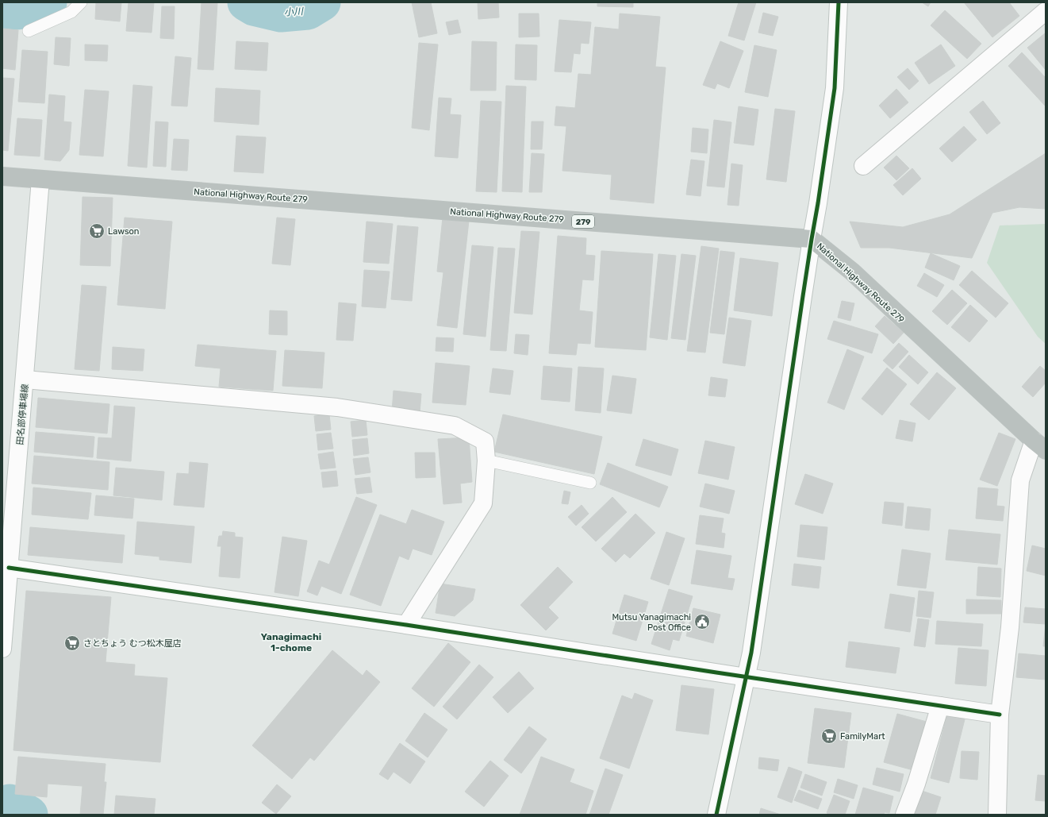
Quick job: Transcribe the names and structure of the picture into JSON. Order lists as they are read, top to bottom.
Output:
{
  "streets": {
    "highway": ["National Highway Route 279", "279"],
    "street": ["田名部停車場線"]
  },
  "crossings": [
    ["National Highway Route 279", "田名部停車場線"]
  ],
  "districts": ["Yanagimachi 1-chome"],
  "water": ["小川"],
  "places": {
    "supermarket": ["Lawson", "さとちょう むつ松木屋店", "FamilyMart"],
    "public building": ["Mutsu Yanagimachi Post Office"]
  }
}
